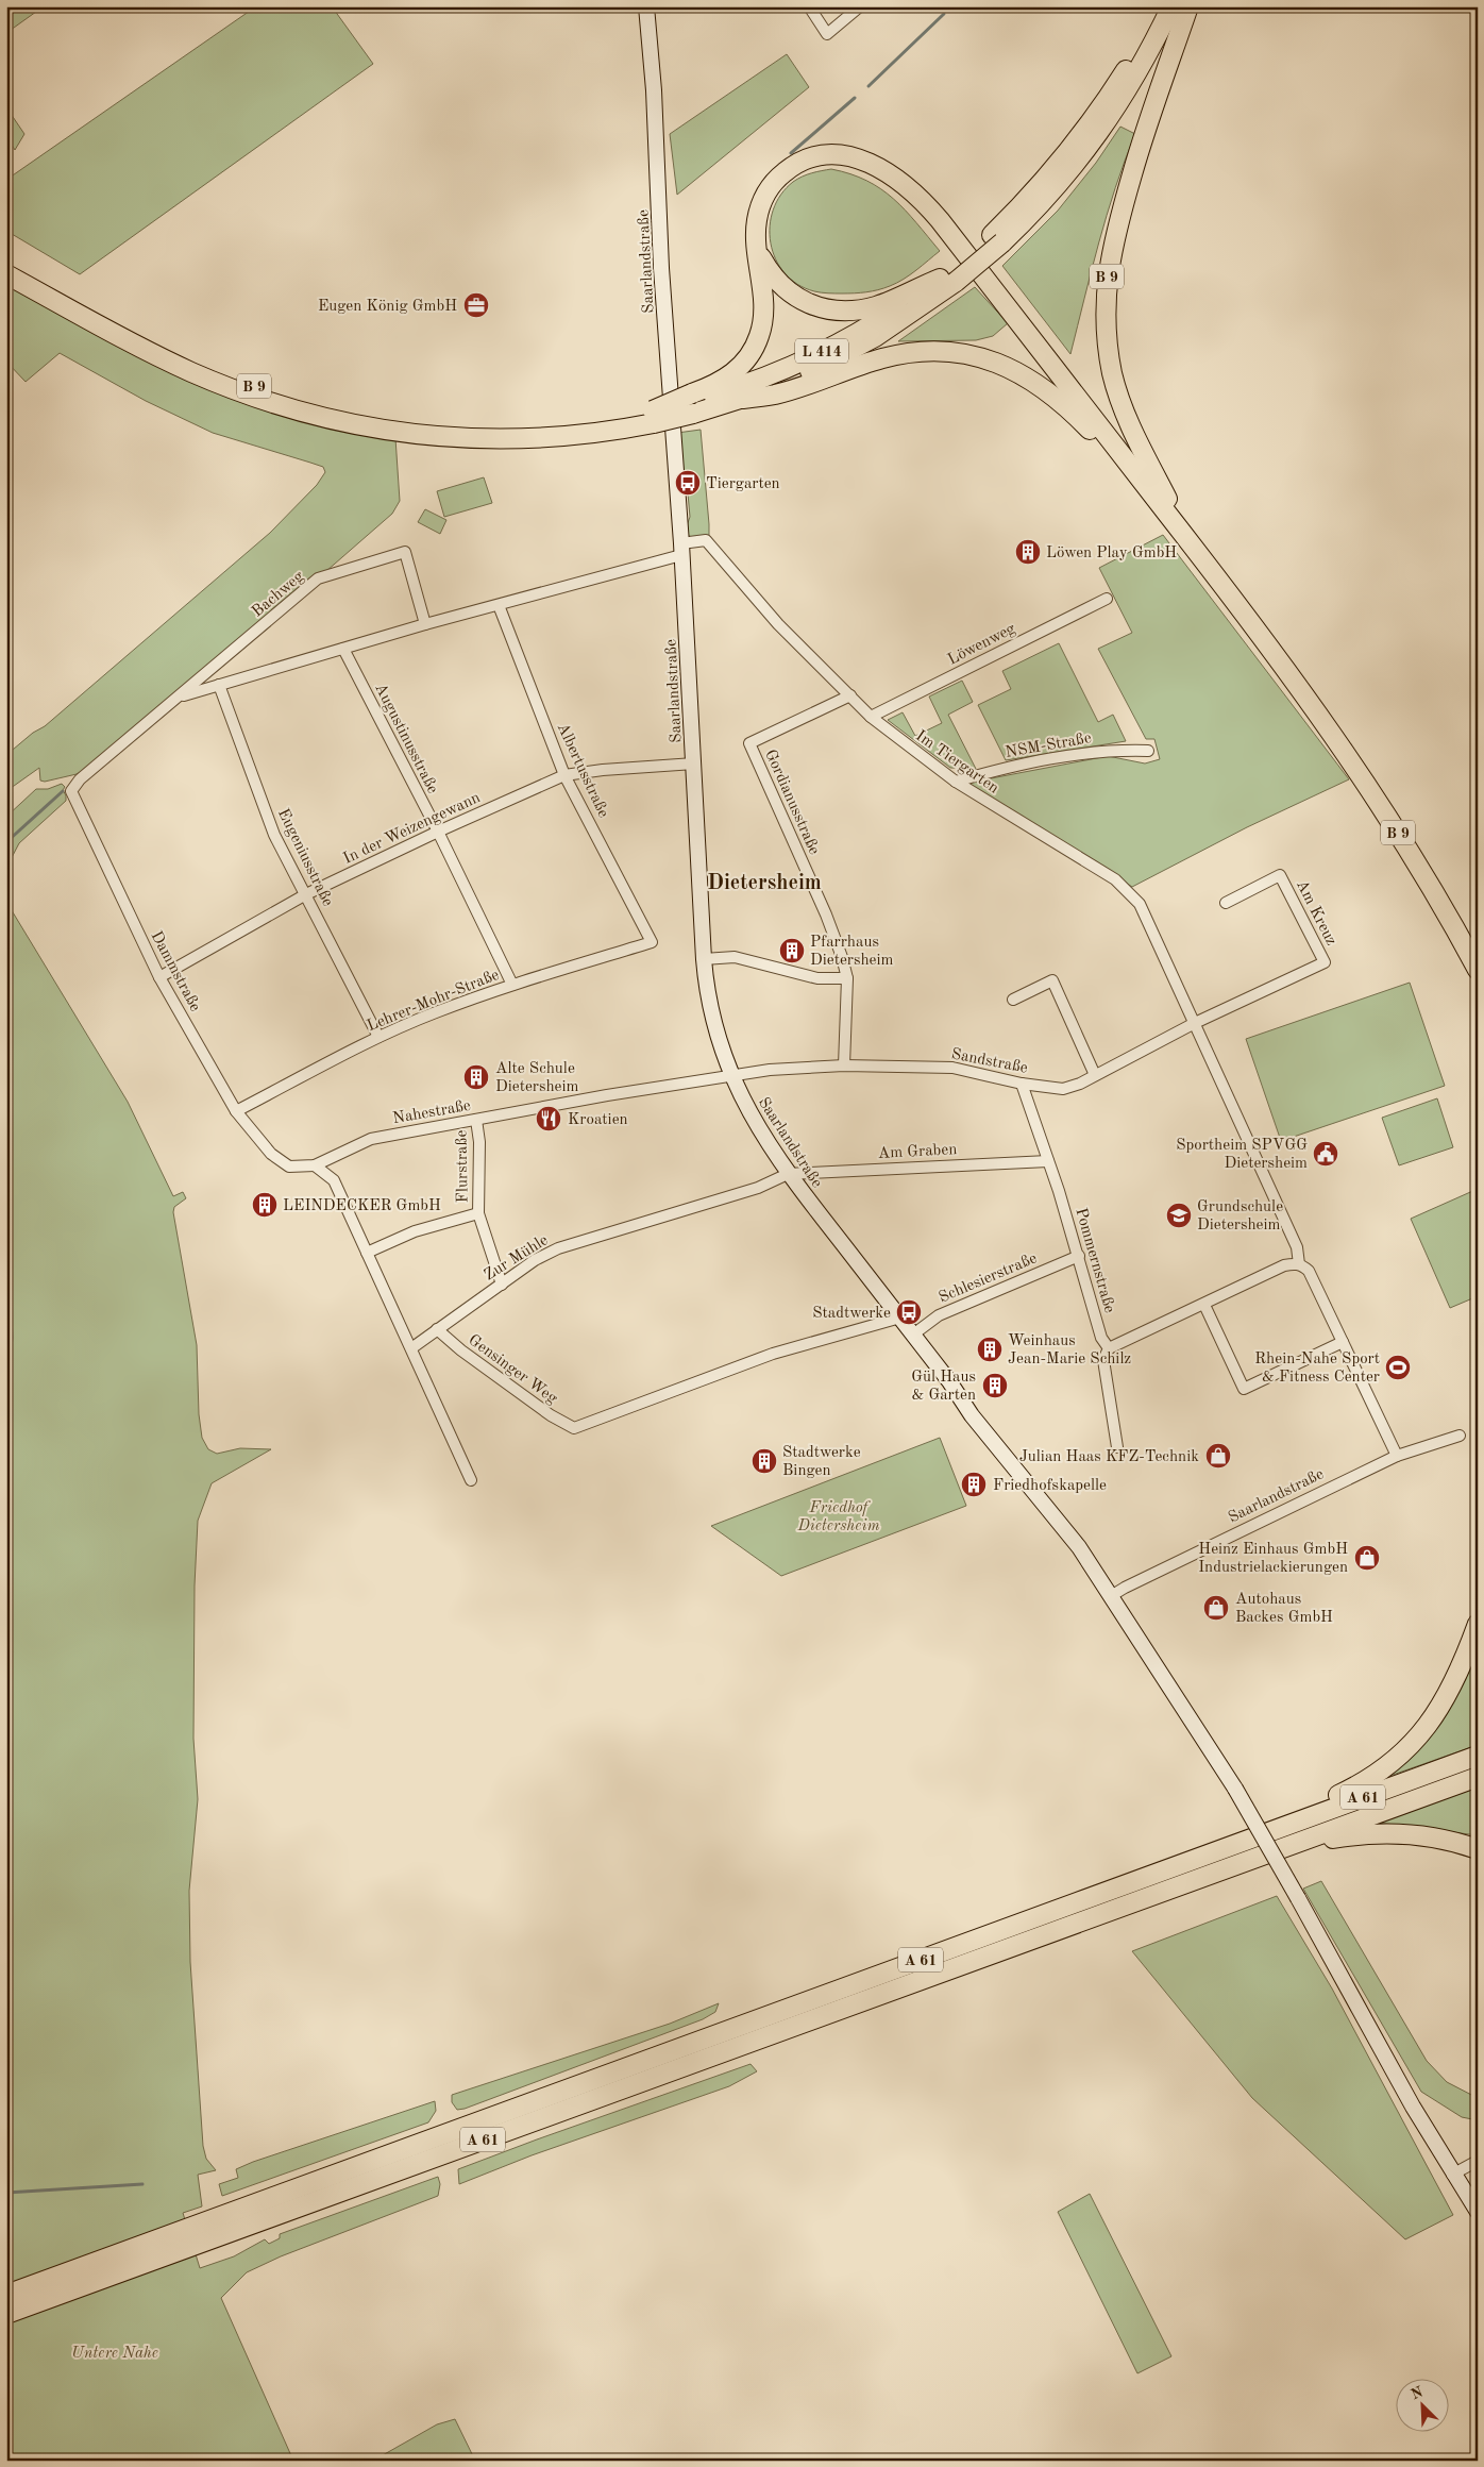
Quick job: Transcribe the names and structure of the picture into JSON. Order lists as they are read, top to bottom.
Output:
{
  "streets": {
    "highway": ["B 9", "L 414", "A 61"],
    "main road": ["Saarlandstraße"],
    "street": [
      "Bachweg",
      "Löwenweg",
      "Augustinusstraße",
      "NSM-Straße",
      "Im Tiergarten",
      "Albertusstraße",
      "Gordianusstraße",
      "In der Weizengewann",
      "Eugeniusstraße",
      "Am Kreuz",
      "Dammstraße",
      "Lehrer-Mohr-Straße",
      "Sandstraße",
      "Nahestraße",
      "Am Graben",
      "Flurstraße",
      "Zur Mühle",
      "Pommernstraße",
      "Schlesierstraße",
      "Gensinger Weg"
    ]
  },
  "crossings": [
    ["Saarlandstraße", "Bachweg"],
    ["Saarlandstraße", "Im Tiergarten"],
    ["Saarlandstraße", "In der Weizengewann"],
    ["Saarlandstraße", "Sandstraße"],
    ["Saarlandstraße", "Nahestraße"],
    ["Saarlandstraße", "Am Graben"],
    ["Saarlandstraße", "Zur Mühle"],
    ["Saarlandstraße", "Schlesierstraße"],
    ["Saarlandstraße", "Gensinger Weg"],
    ["B 9", "L 414"],
    ["Bachweg", "Augustinusstraße"],
    ["Bachweg", "Im Tiergarten"],
    ["Bachweg", "Albertusstraße"],
    ["Bachweg", "Eugeniusstraße"],
    ["Bachweg", "Dammstraße"],
    ["Löwenweg", "Im Tiergarten"],
    ["Augustinusstraße", "In der Weizengewann"],
    ["Augustinusstraße", "Lehrer-Mohr-Straße"],
    ["NSM-Straße", "Im Tiergarten"],
    ["Im Tiergarten", "Gordianusstraße"],
    ["Im Tiergarten", "Sandstraße"],
    ["Albertusstraße", "In der Weizengewann"],
    ["Albertusstraße", "Lehrer-Mohr-Straße"],
    ["Gordianusstraße", "Sandstraße"],
    ["In der Weizengewann", "Eugeniusstraße"],
    ["In der Weizengewann", "Dammstraße"],
    ["Eugeniusstraße", "Lehrer-Mohr-Straße"],
    ["Am Kreuz", "Sandstraße"],
    ["Dammstraße", "Lehrer-Mohr-Straße"],
    ["Dammstraße", "Nahestraße"],
    ["Sandstraße", "Nahestraße"],
    ["Sandstraße", "Pommernstraße"],
    ["Nahestraße", "Flurstraße"],
    ["Am Graben", "Zur Mühle"],
    ["Am Graben", "Pommernstraße"],
    ["Flurstraße", "Zur Mühle"],
    ["Zur Mühle", "Gensinger Weg"],
    ["Pommernstraße", "Schlesierstraße"]
  ],
  "districts": ["Dietersheim"],
  "parks": ["Friedhof Dietersheim", "Untere Nahe"],
  "places": {
    "office": ["Eugen König GmbH"],
    "bus stop": ["Tiergarten", "Stadtwerke"],
    "building": [
      "Löwen Play GmbH",
      "Pfarrhaus Dietersheim",
      "Alte Schule Dietersheim",
      "LEINDECKER GmbH",
      "Weinhaus Jean-Marie Schilz",
      "Gül Haus & Garten",
      "Stadtwerke Bingen",
      "Friedhofskapelle"
    ],
    "restaurant": ["Kroatien"],
    "public building": ["Sportheim SPVGG Dietersheim"],
    "school or university": ["Grundschule Dietersheim"],
    "sports": ["Rhein-Nahe Sport & Fitness Center"],
    "shop": ["Julian Haas KFZ-Technik", "Heinz Einhaus GmbH Industrielackierungen", "Autohaus Backes GmbH"]
  },
  "north": "top left"
}
